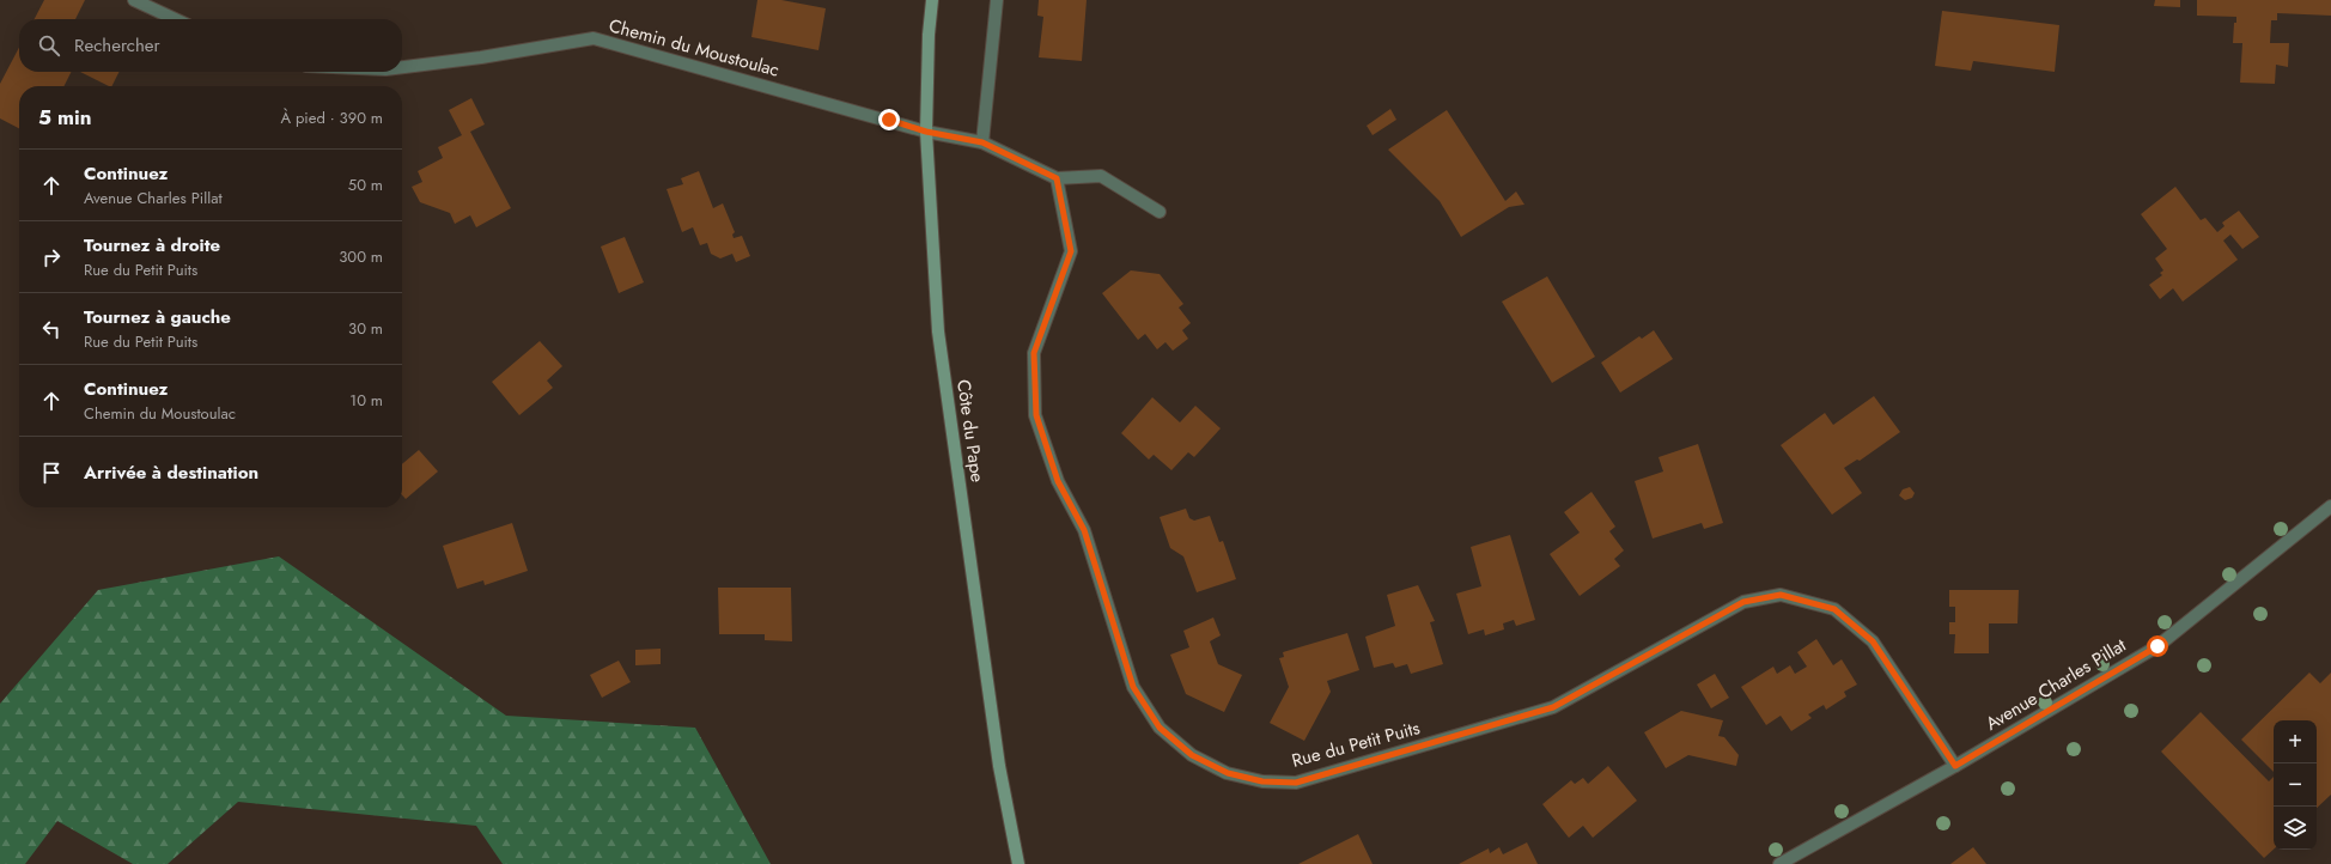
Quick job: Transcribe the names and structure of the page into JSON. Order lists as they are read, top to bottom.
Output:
{
  "streets": {
    "main road": ["Côte du Pape"],
    "street": ["Chemin du Moustoulac", "Avenue Charles Pillat", "Rue du Petit Puits"]
  },
  "crossings": [
    ["Chemin du Moustoulac", "Côte du Pape"],
    ["Avenue Charles Pillat", "Rue du Petit Puits"]
  ],
  "page": {
    "search": "Rechercher",
    "heading": ["5 min", "À pied · 390 m"],
    "list": [
      ["Continuez", "Avenue Charles Pillat", "50 m"],
      ["Tournez à droite", "Rue du Petit Puits", "300 m"],
      ["Tournez à gauche", "Rue du Petit Puits", "30 m"],
      ["Continuez", "Chemin du Moustoulac", "10 m"],
      "Arrivée à destination"
    ],
    "map_buttons": ["+", "−"]
  }
}
